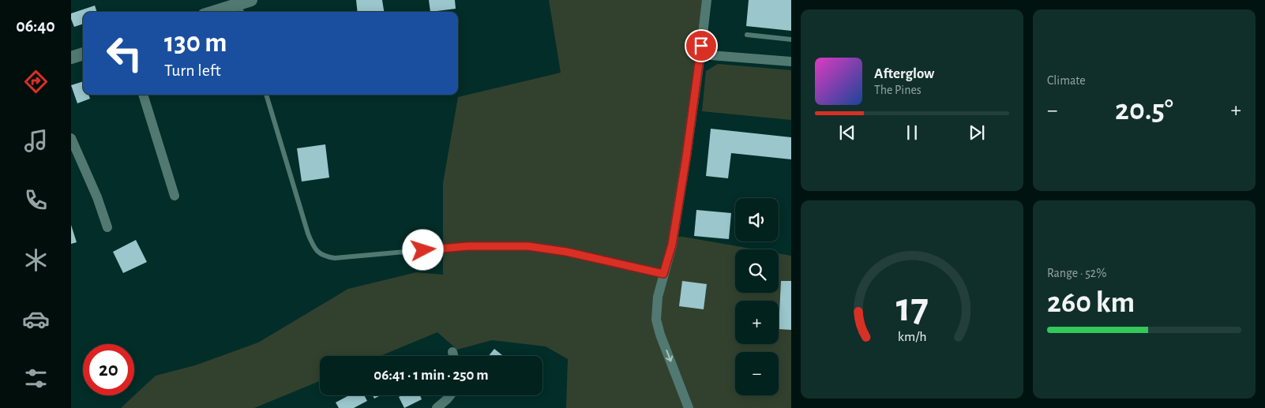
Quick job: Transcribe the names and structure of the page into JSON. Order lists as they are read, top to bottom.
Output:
{
  "page": {
    "tabs": "06:40",
    "tile": [
      "Climate",
      ["Range · 52%", "260 km"]
    ],
    "turn": ["130 m", "Turn left"],
    "song": ["Afterglow", "The Pines"],
    "heat": ["−", "20.5°", "+"],
    "map_buttons": ["+", "−"],
    "limit": "20",
    "trip": "06:41 · 1 min · 250 m",
    "gauge": ["17", "km/h"]
  }
}
